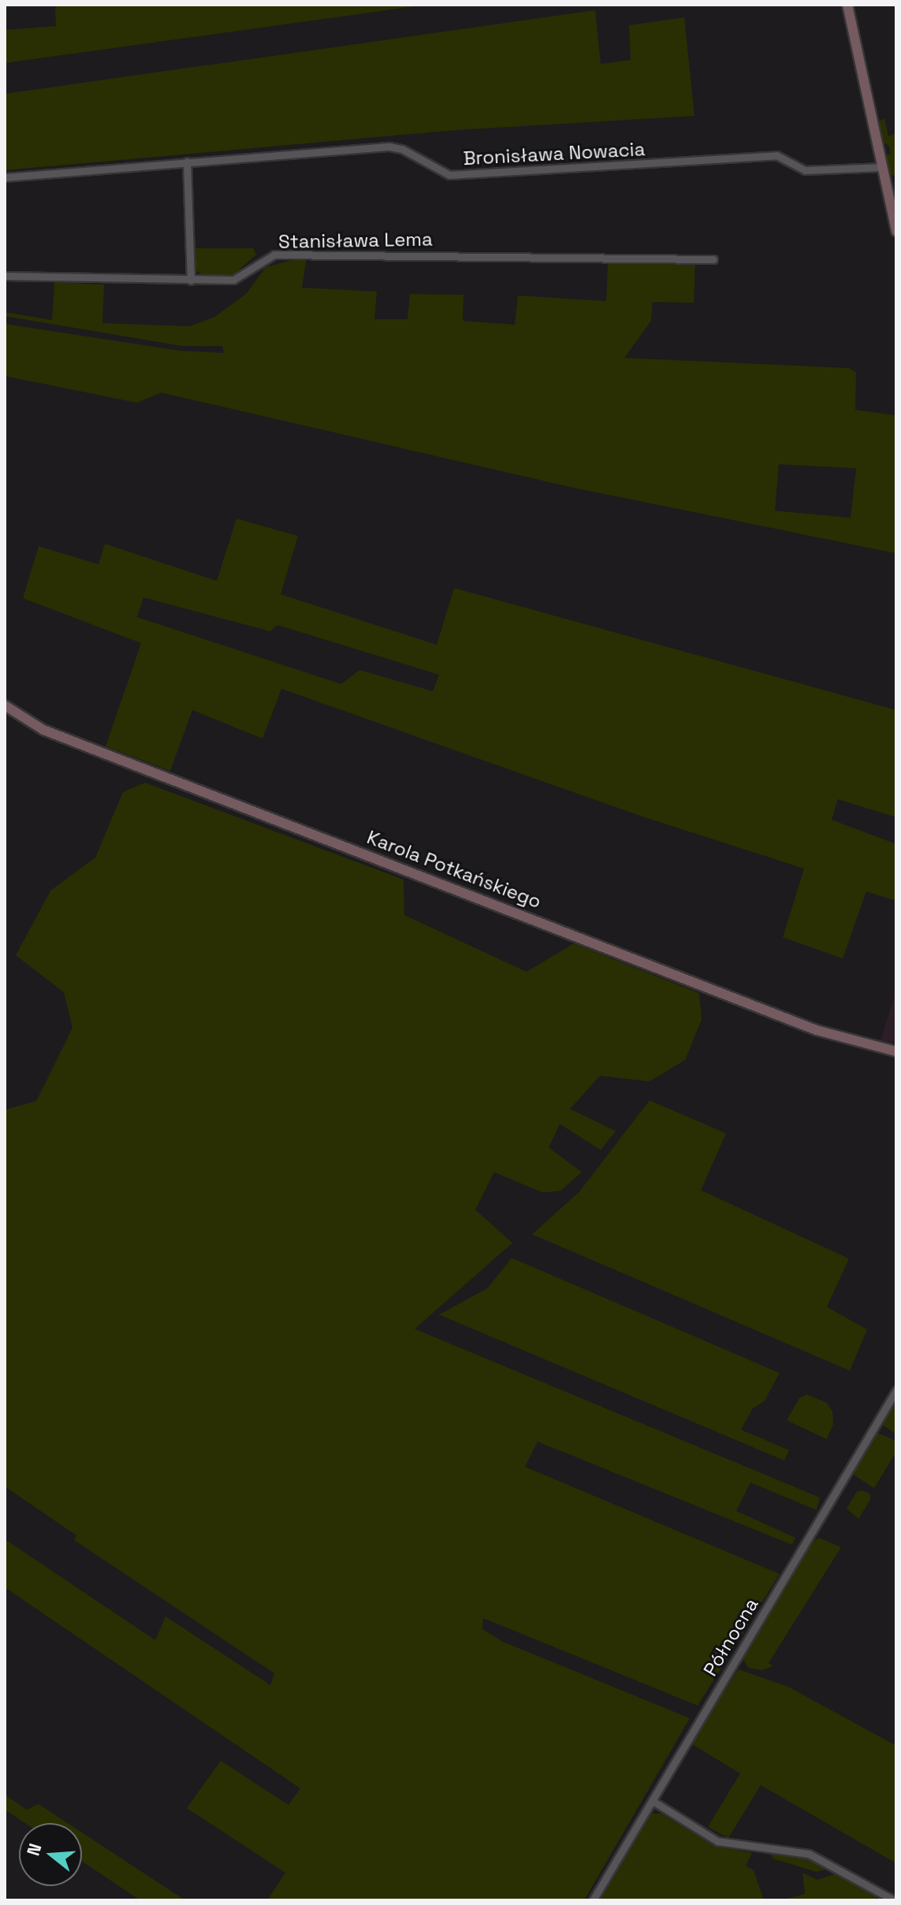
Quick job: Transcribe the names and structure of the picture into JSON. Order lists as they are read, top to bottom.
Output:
{
  "streets": {
    "street": [
      "Bronisława Nowacia",
      "Stanisława Lema",
      "Karola Potkańskiego",
      "Północna"
    ]
  },
  "north": "left"
}
